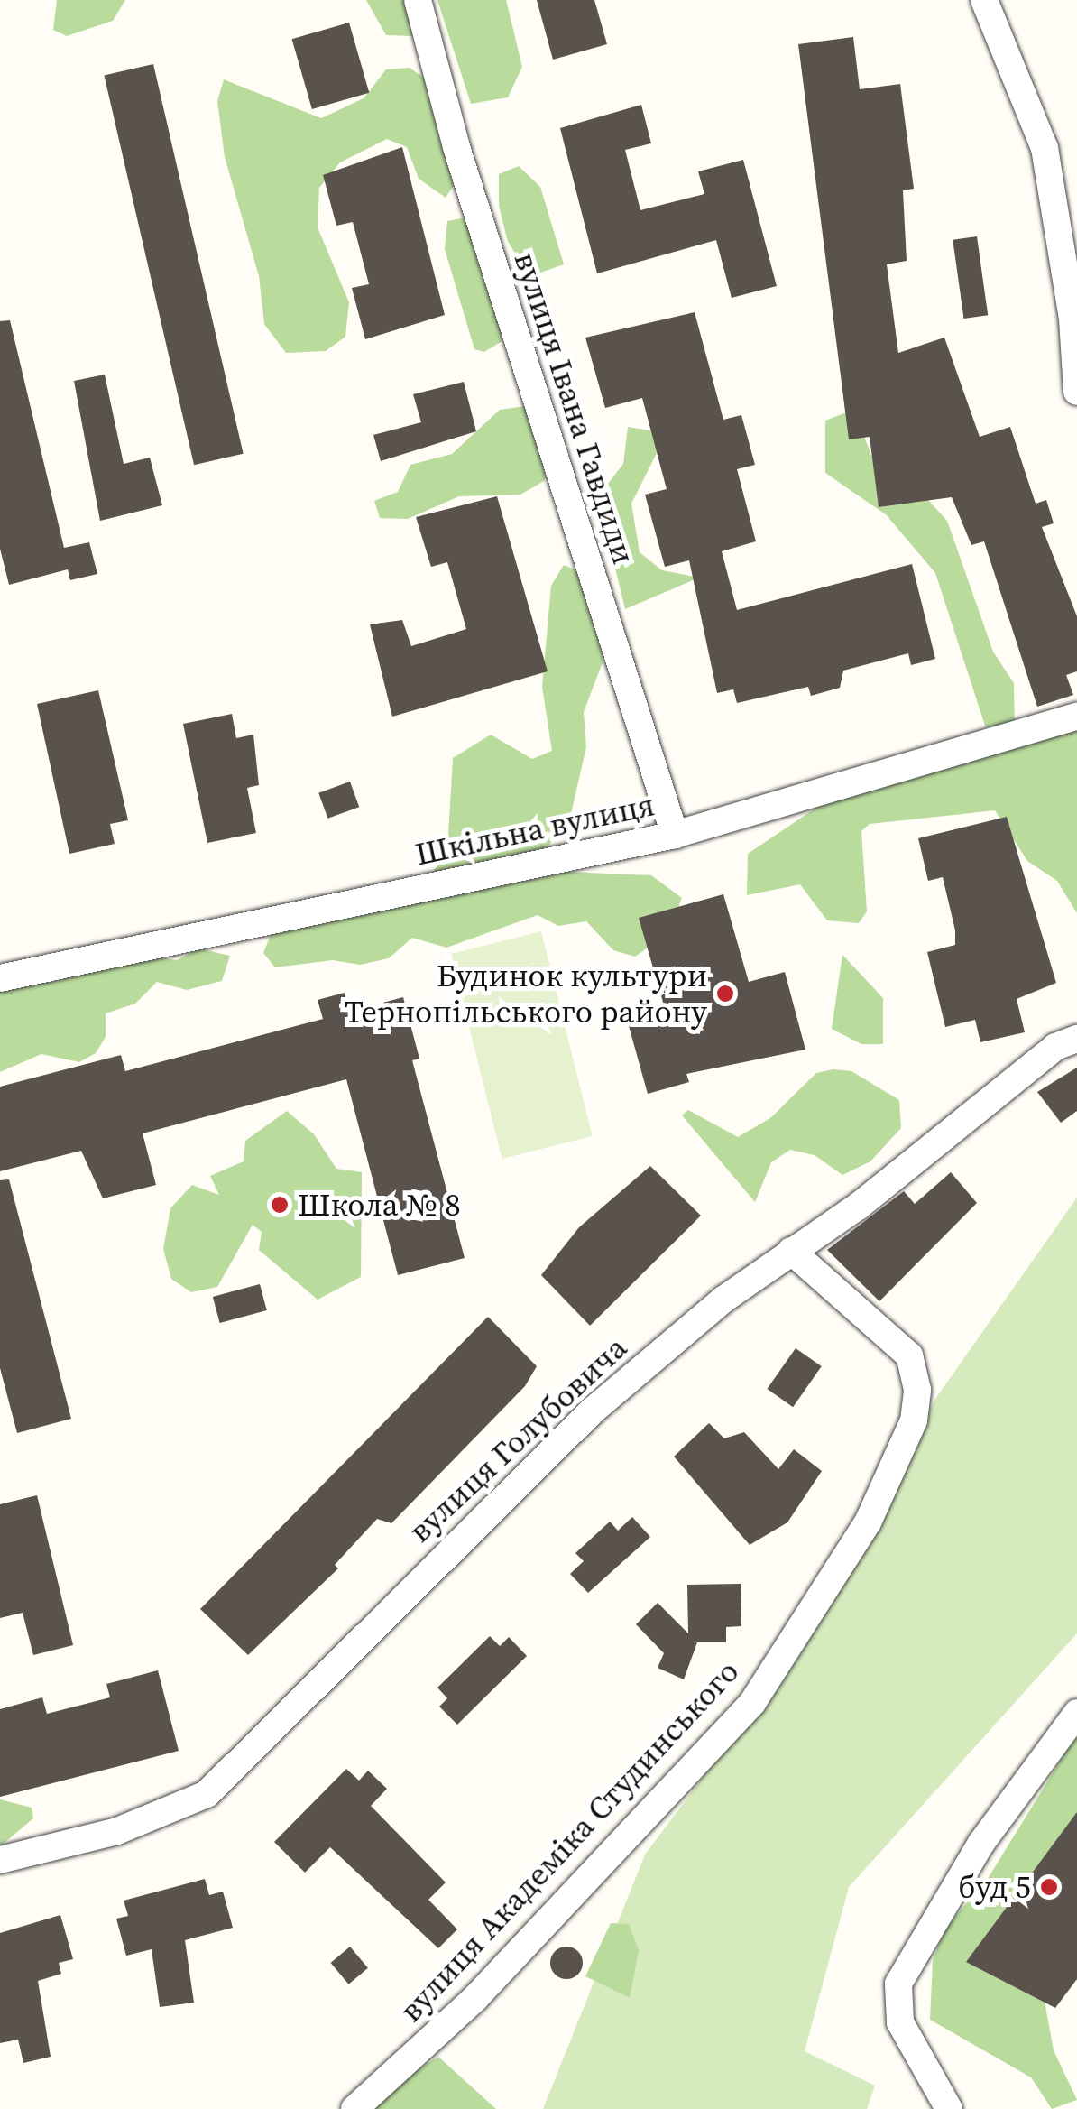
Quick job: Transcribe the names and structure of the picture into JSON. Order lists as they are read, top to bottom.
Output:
{
  "streets": {
    "street": [
      "вулиця Івана Гавдиди",
      "Шкільна вулиця",
      "вулиця Голубовича",
      "вулиця Академіка Студинського"
    ]
  },
  "crossings": [
    ["вулиця Івана Гавдиди", "Шкільна вулиця"],
    ["вулиця Голубовича", "вулиця Академіка Студинського"]
  ],
  "places": ["Будинок культури Тернопільського району", "Школа № 8", "буд 5"]
}
